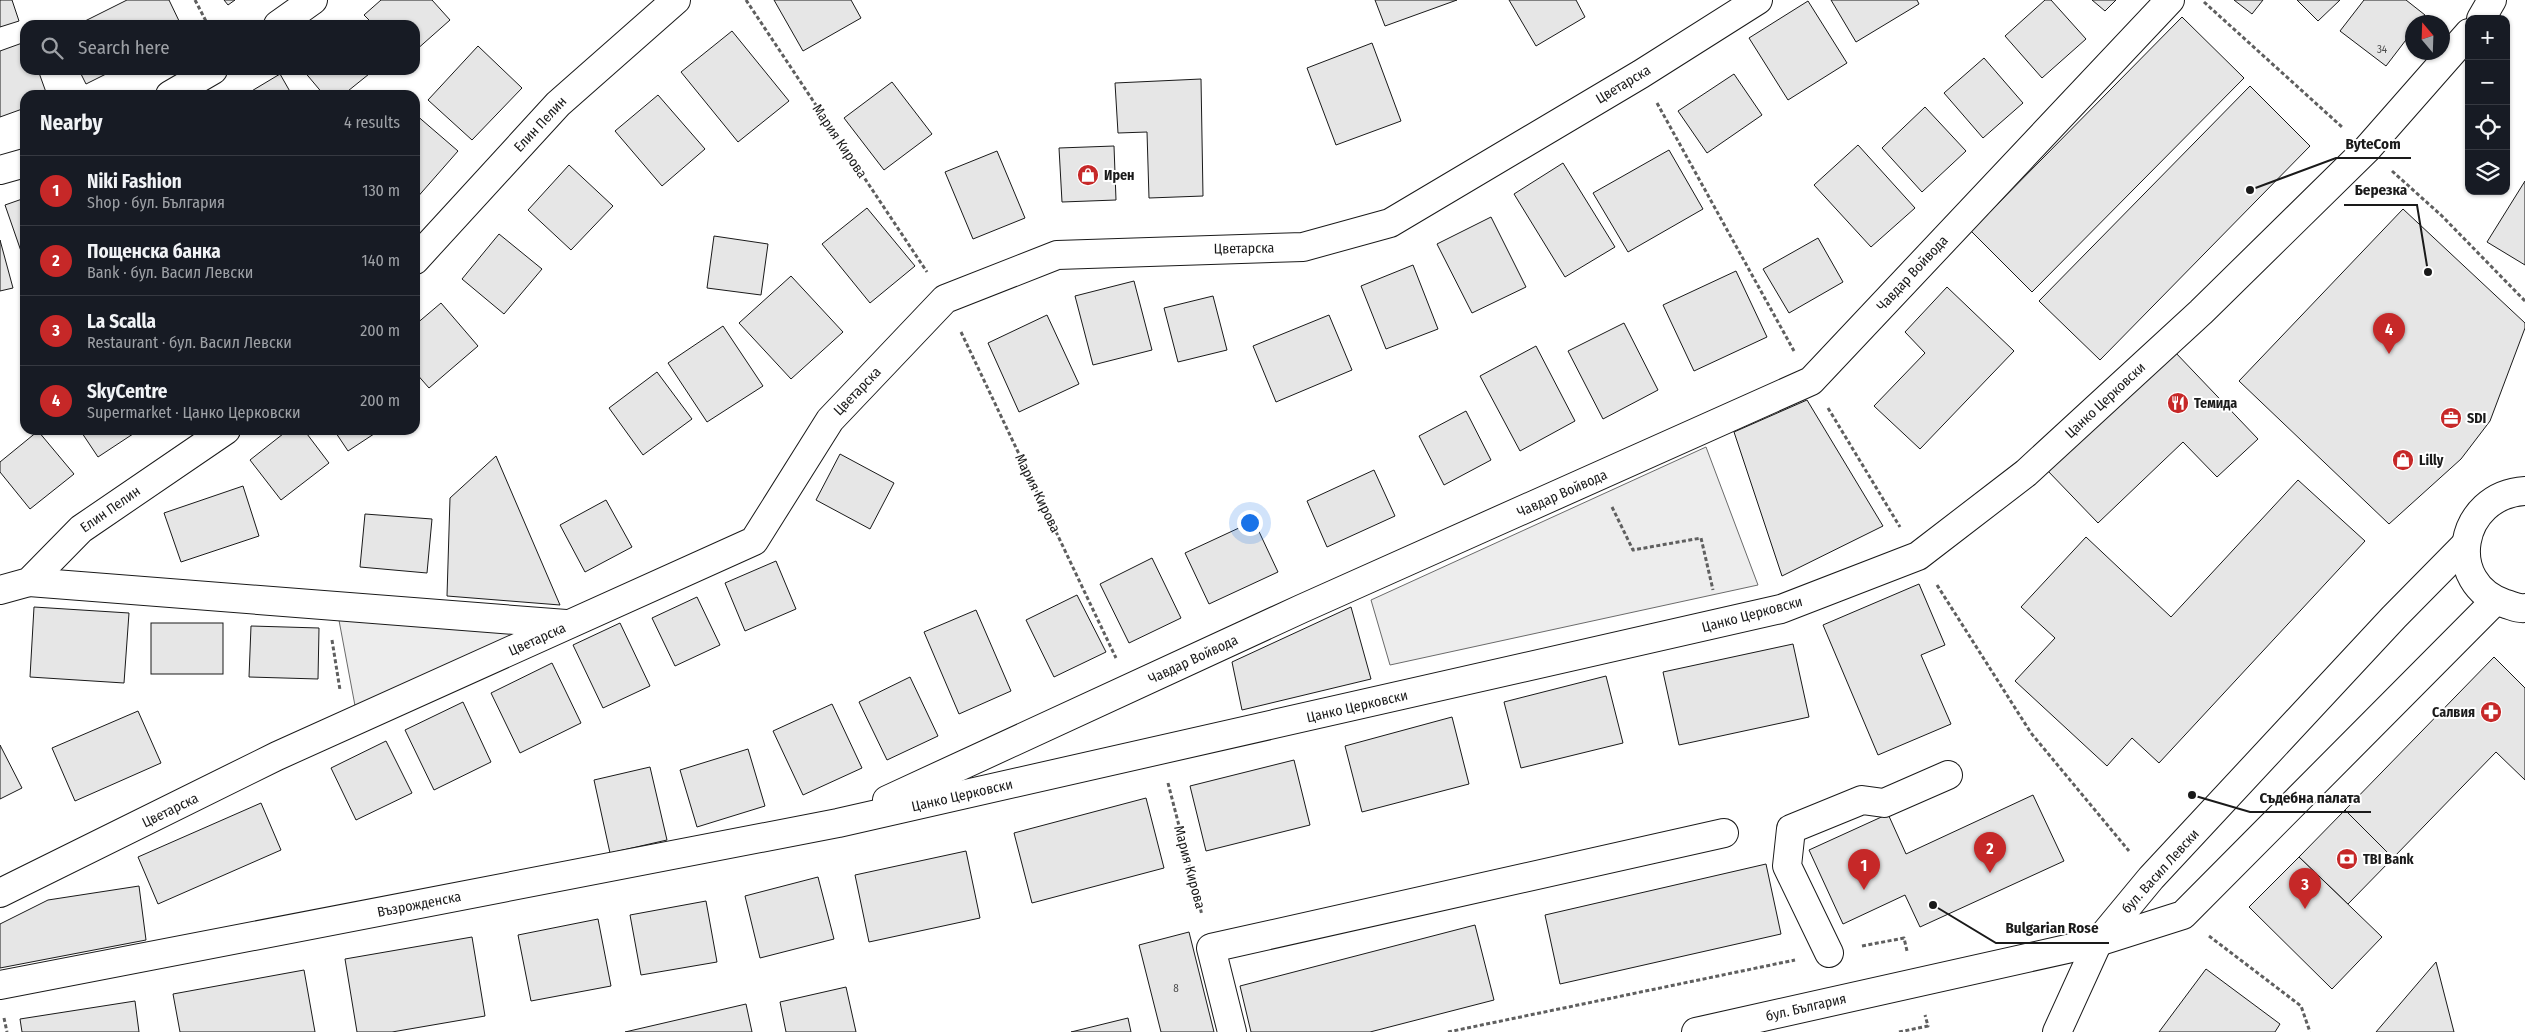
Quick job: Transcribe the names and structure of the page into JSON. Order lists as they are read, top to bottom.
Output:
{
  "streets": {
    "street": [
      "Цветарска",
      "Елин Пелин",
      "Чавдар Войвода",
      "Цанко Церковски",
      "бул. Васил Левски",
      "Възрожденска",
      "бул. България"
    ],
    "path": ["Мария Кирова"]
  },
  "crossings": [
    ["Цветарска", "Мария Кирова"],
    ["Мария Кирова", "Чавдар Войвода"],
    ["Мария Кирова", "Цанко Церковски"],
    ["Чавдар Войвода", "Цанко Церковски"],
    ["Чавдар Войвода", "Възрожденска"],
    ["Цанко Церковски", "Възрожденска"],
    ["бул. Васил Левски", "бул. България"]
  ],
  "places": {
    "shop": ["Ирен", "Lilly"],
    "other": [
      "ByteCom",
      "Березка",
      "Съдебна палата",
      "Bulgarian Rose"
    ],
    "restaurant": ["Темида"],
    "office": ["SDI"],
    "pharmacy": ["Салвия"],
    "bank": ["TBI Bank"]
  },
  "house_numbers": ["34", "8"],
  "north": "top",
  "page": {
    "map_buttons": ["+", "−"],
    "search": "Search here",
    "heading": ["Nearby", "4 results"],
    "list": [
      {
        "mark": "1",
        "name": "Niki Fashion",
        "note": "Shop · бул. България",
        "value": "130 m"
      },
      {
        "mark": "2",
        "name": "Пощенска банка",
        "note": "Bank · бул. Васил Левски",
        "value": "140 m"
      },
      {
        "mark": "3",
        "name": "La Scalla",
        "note": "Restaurant · бул. Васил Левски",
        "value": "200 m"
      },
      {
        "mark": "4",
        "name": "SkyCentre",
        "note": "Supermarket · Цанко Церковски",
        "value": "200 m"
      }
    ],
    "pins": [
      "4",
      "2",
      "1",
      "3"
    ]
  }
}
